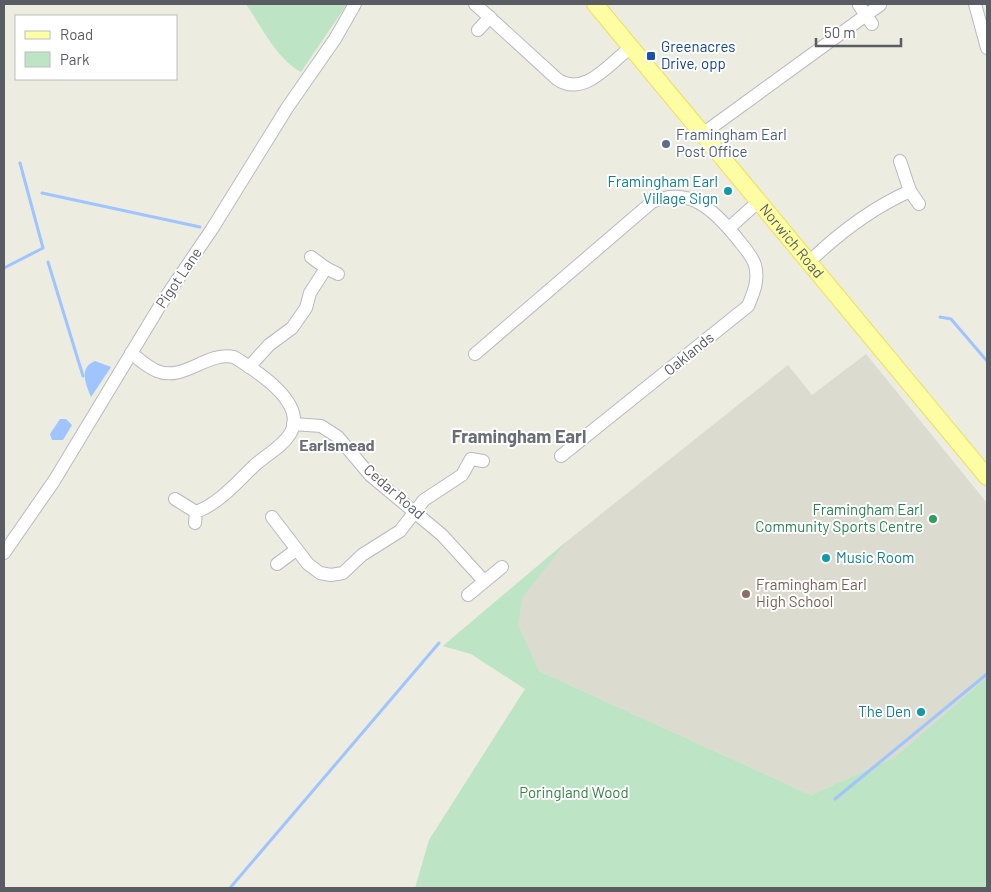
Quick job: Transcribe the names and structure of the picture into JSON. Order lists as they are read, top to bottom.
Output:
{
  "streets": {
    "main road": ["Norwich Road"],
    "street": ["Pigot Lane", "Oaklands", "Cedar Road"]
  },
  "districts": ["Framingham Earl", "Earlsmead"],
  "parks": ["Poringland Wood"],
  "places": {
    "transit": ["Greenacres Drive, opp"],
    "other": [
      "Framingham Earl Post Office",
      "Framingham Earl Village Sign",
      "Framingham Earl Community Sports Centre",
      "Music Room",
      "Framingham Earl High School",
      "The Den"
    ]
  },
  "legend": ["Road", "Park"],
  "scale_bar": "50 m"
}
